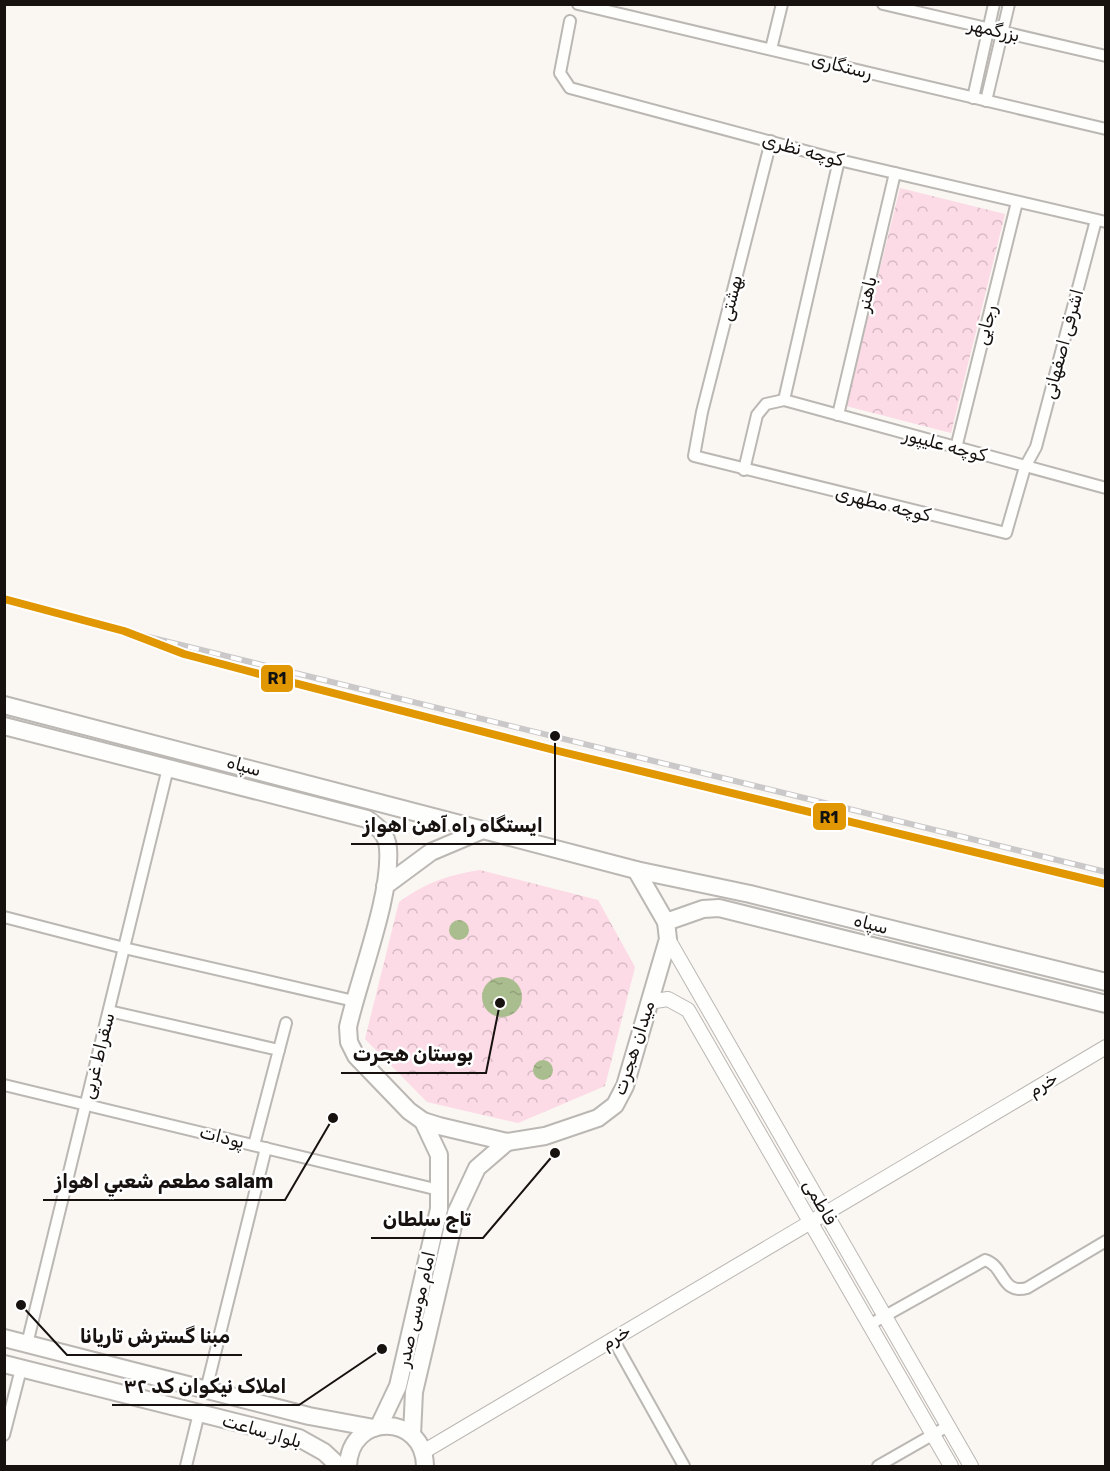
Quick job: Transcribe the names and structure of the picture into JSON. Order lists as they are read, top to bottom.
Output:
{
  "streets": {
    "main road": [
      "سپاه",
      "میدان هجرت",
      "امام موسی صدر",
      "بلوار ساعت"
    ],
    "street": [
      "بزرگمهر",
      "رستگاری",
      "کوچه نظری",
      "باهنر",
      "بهشتی",
      "رجایی",
      "اشرفی اصفهانی",
      "کوچه علیپور",
      "کوچه مطهری",
      "سقراط غربی",
      "خرم",
      "پودات",
      "فاطمی"
    ]
  },
  "crossings": [
    ["کوچه نظری", "باهنر"],
    ["کوچه نظری", "بهشتی"],
    ["کوچه نظری", "رجایی"],
    ["کوچه نظری", "اشرفی اصفهانی"],
    ["باهنر", "کوچه علیپور"],
    ["بهشتی", "کوچه مطهری"],
    ["رجایی", "کوچه علیپور"],
    ["اشرفی اصفهانی", "کوچه علیپور"],
    ["اشرفی اصفهانی", "کوچه مطهری"],
    ["کوچه علیپور", "کوچه مطهری"],
    ["سپاه", "میدان هجرت"],
    ["سپاه", "سقراط غربی"],
    ["سپاه", "فاطمی"],
    ["میدان هجرت", "فاطمی"],
    ["میدان هجرت", "امام موسی صدر"],
    ["سقراط غربی", "پودات"],
    ["سقراط غربی", "بلوار ساعت"],
    ["خرم", "فاطمی"],
    ["پودات", "امام موسی صدر"],
    ["امام موسی صدر", "بلوار ساعت"]
  ],
  "places": [
    "ایستگاه راه آهن اهواز",
    "بوستان هجرت",
    "مطعم شعبي اهواز salam",
    "تاج سلطان",
    "مبنا گسترش تاریانا",
    "املاک نیکوان کد ۳۲"
  ],
  "lines": ["transit line R1"]
}
